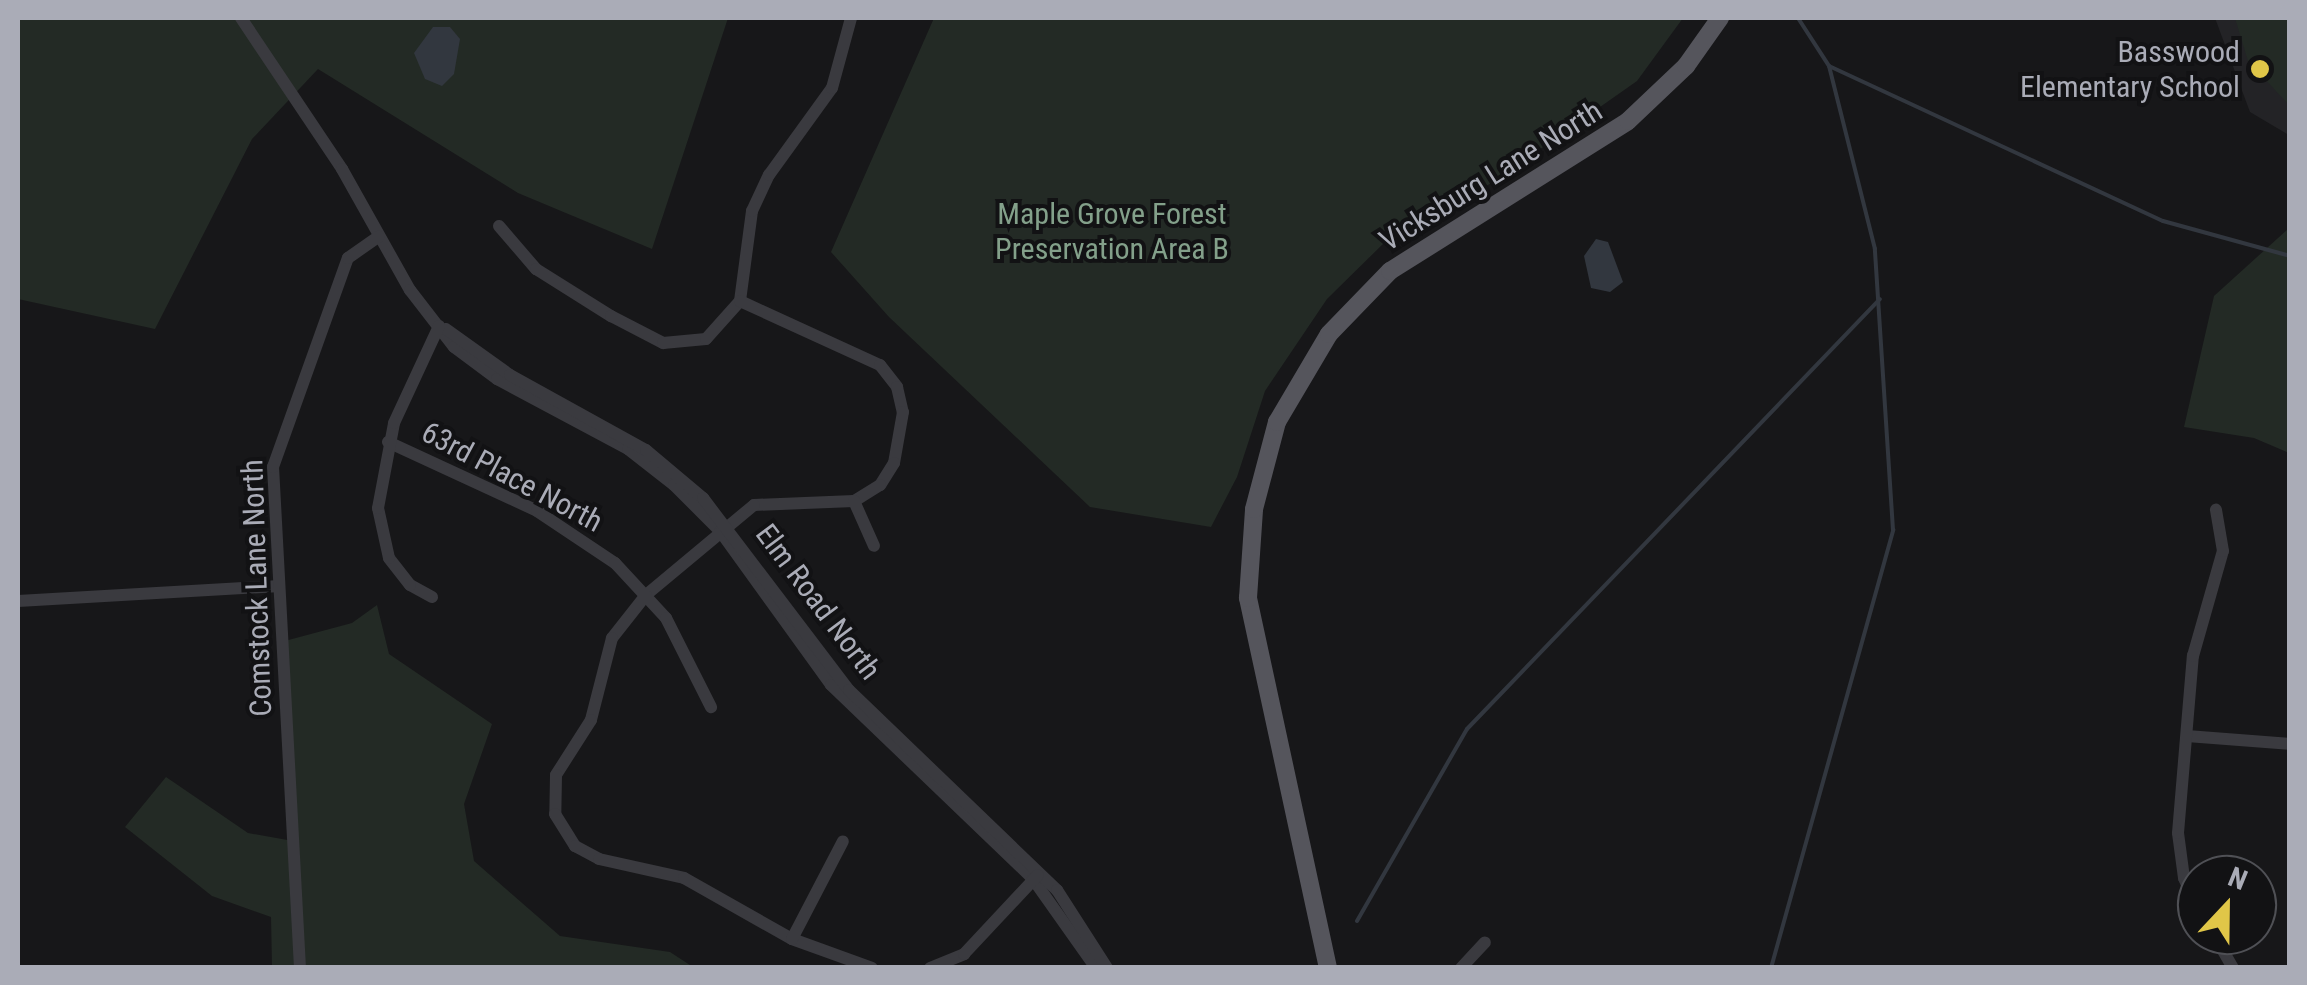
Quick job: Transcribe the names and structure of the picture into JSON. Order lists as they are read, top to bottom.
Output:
{
  "streets": {
    "main road": ["Vicksburg Lane North"],
    "street": ["63rd Place North", "Comstock Lane North", "Elm Road North"]
  },
  "crossings": [
    ["Comstock Lane North", "Elm Road North"]
  ],
  "parks": ["Maple Grove Forest Preservation Area B"],
  "places": ["Basswood Elementary School"],
  "north": "top"
}
